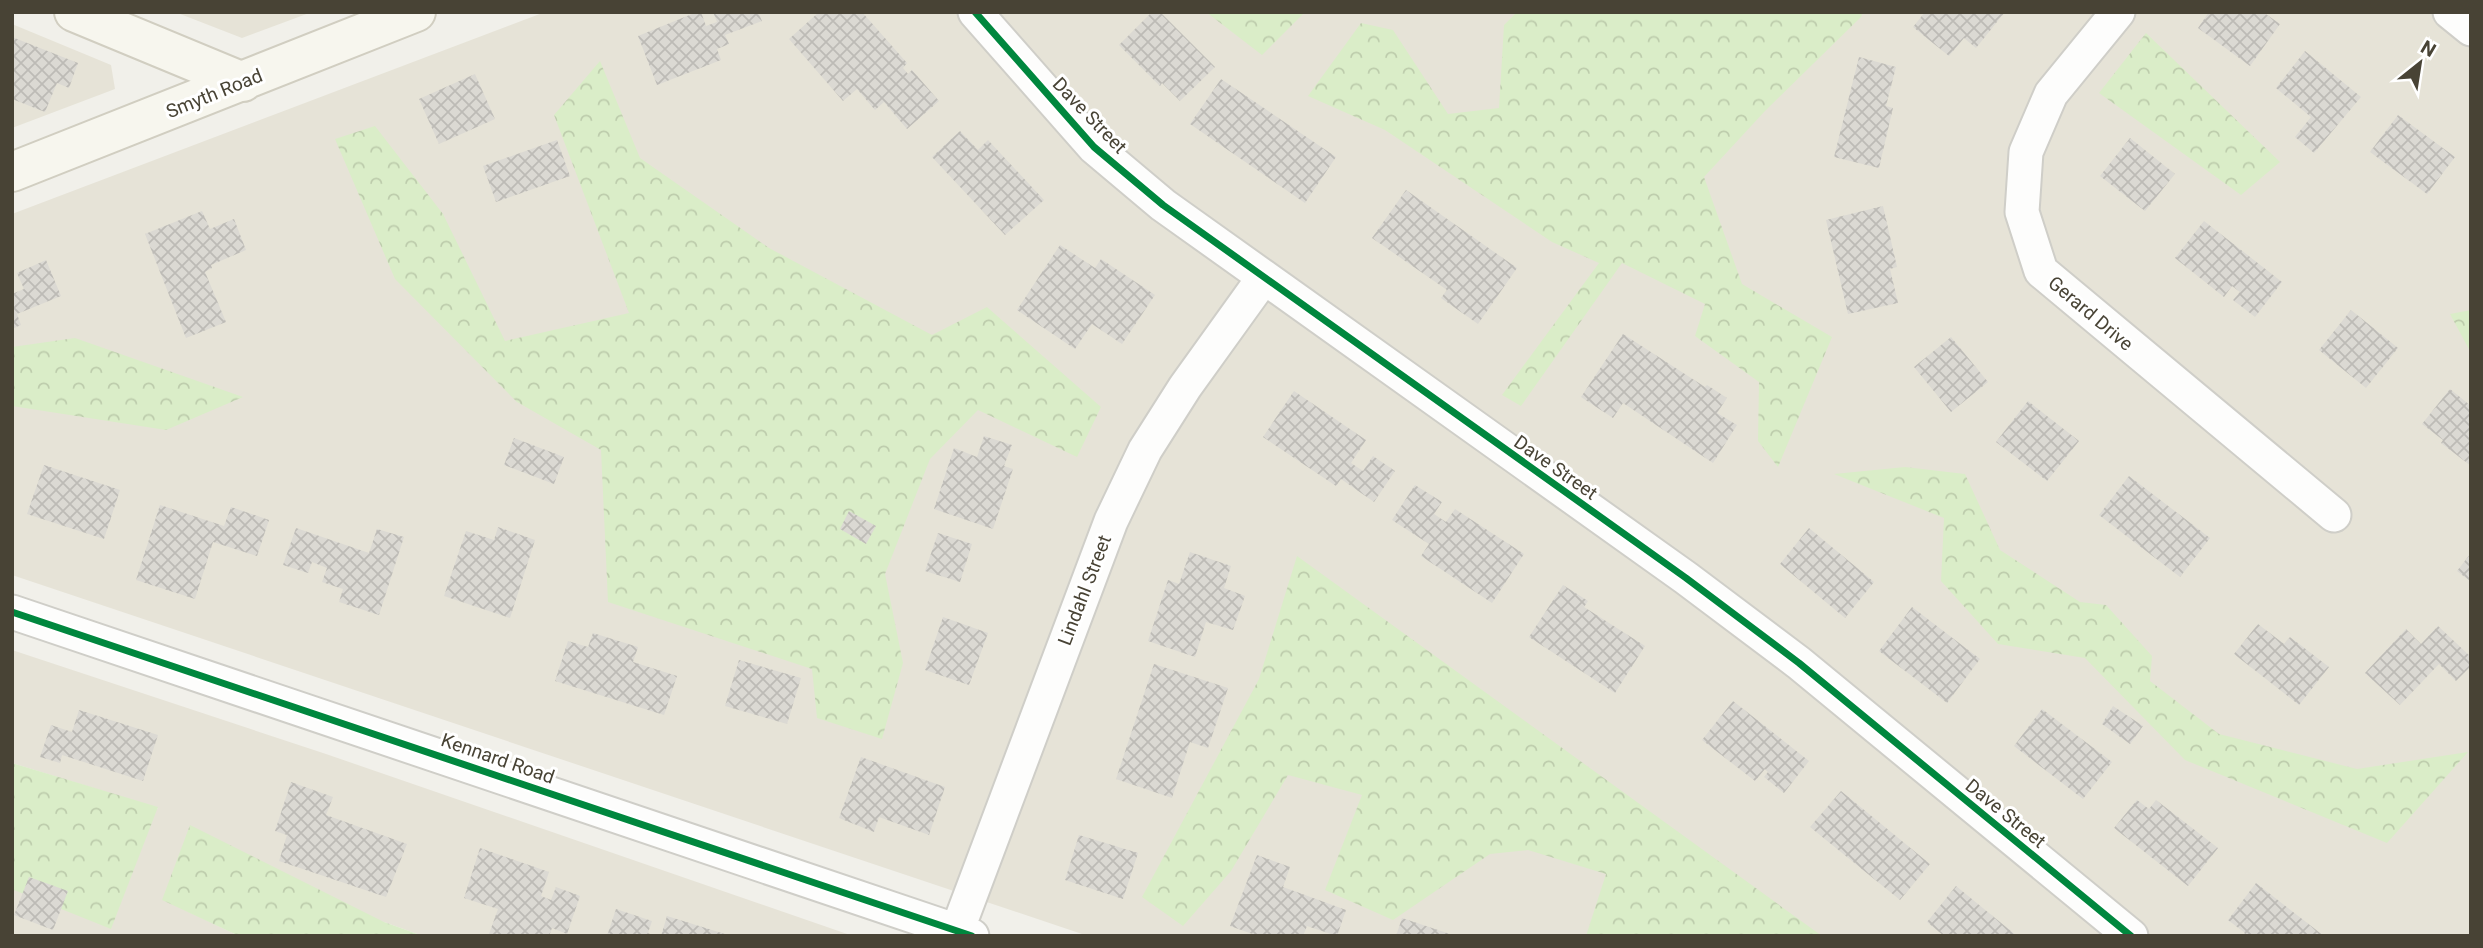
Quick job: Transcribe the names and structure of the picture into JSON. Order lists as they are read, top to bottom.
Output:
{
  "streets": {
    "street": [
      "Smyth Road",
      "Dave Street",
      "Gerard Drive",
      "Lindahl Street",
      "Kennard Road"
    ]
  },
  "crossings": [
    ["Dave Street", "Lindahl Street"],
    ["Lindahl Street", "Kennard Road"]
  ],
  "north": "top right"
}
